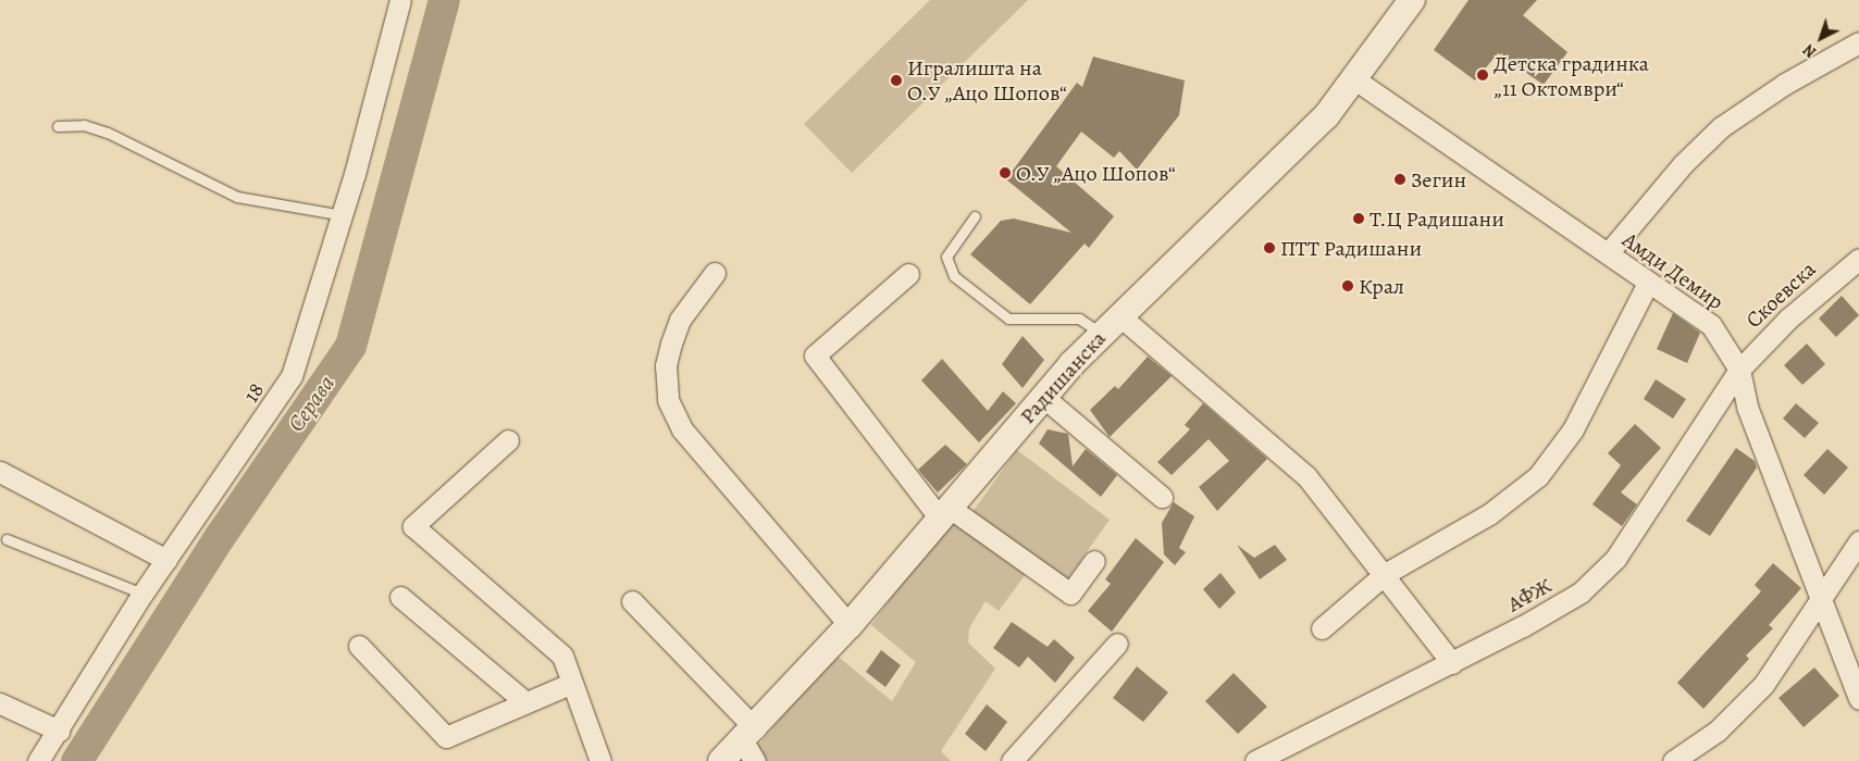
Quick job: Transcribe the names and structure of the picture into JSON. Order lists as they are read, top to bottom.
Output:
{
  "streets": {
    "street": [
      "Амди Демир",
      "Скоевска",
      "Радишанска",
      "18",
      "АФЖ"
    ]
  },
  "crossings": [
    ["Амди Демир", "Скоевска"],
    ["Амди Демир", "Радишанска"],
    ["Амди Демир", "АФЖ"],
    ["Скоевска", "АФЖ"]
  ],
  "water": ["Серава"],
  "places": [
    "Детска градинка „11 Октомври“",
    "Игралишта на О.У „Ацо Шопов“",
    "О.У „Ацо Шопов“",
    "Зегин",
    "Т.Ц Радишани",
    "ПТТ Радишани",
    "Крал"
  ],
  "north": "bottom left"
}
